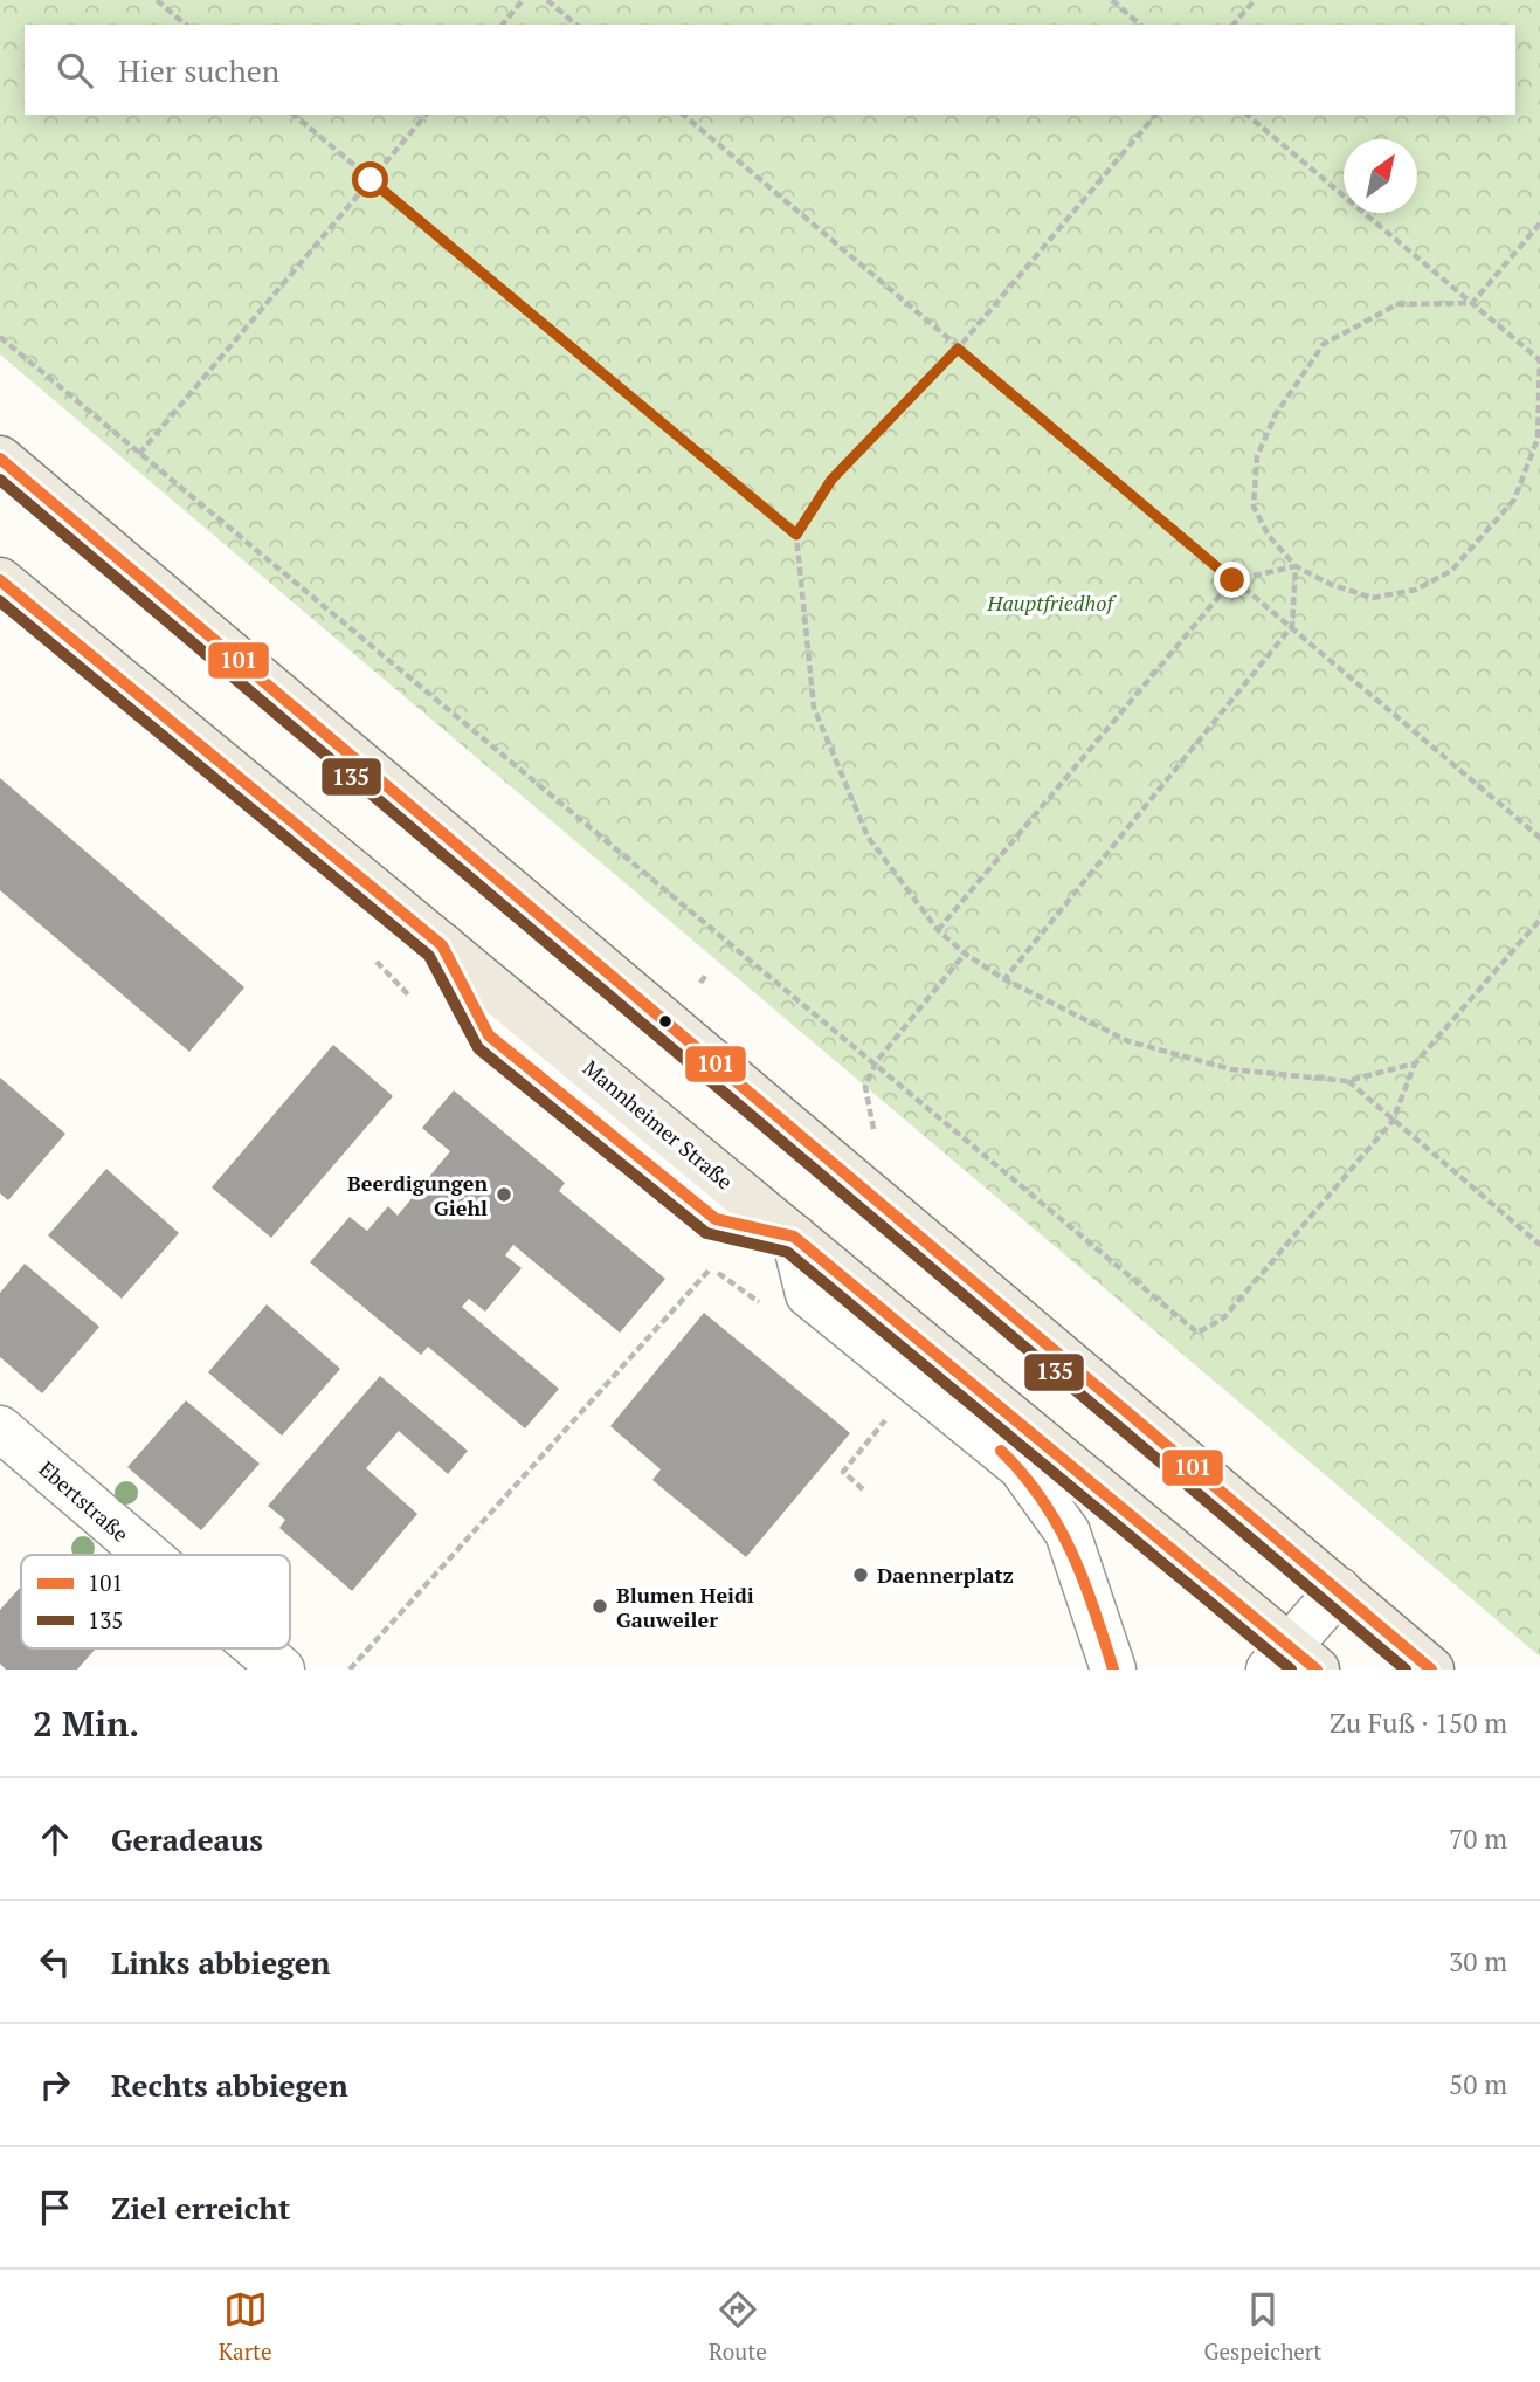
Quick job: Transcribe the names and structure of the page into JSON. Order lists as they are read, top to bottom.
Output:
{
  "streets": {
    "main road": ["Mannheimer Straße"],
    "street": ["Ebertstraße"]
  },
  "parks": ["Hauptfriedhof"],
  "places": ["Beerdigungen Giehl", "Daennerplatz", "Blumen Heidi Gauweiler"],
  "lines": ["transit line 101", "transit line 135"],
  "legend": ["101", "135"],
  "north": "top right",
  "page": {
    "search": "Hier suchen",
    "heading": ["2 Min.", "Zu Fuß · 150 m"],
    "list": [
      ["Geradeaus", "70 m"],
      ["Links abbiegen", "30 m"],
      ["Rechts abbiegen", "50 m"],
      "Ziel erreicht"
    ],
    "nav": ["Karte", "Route", "Gespeichert"]
  }
}
